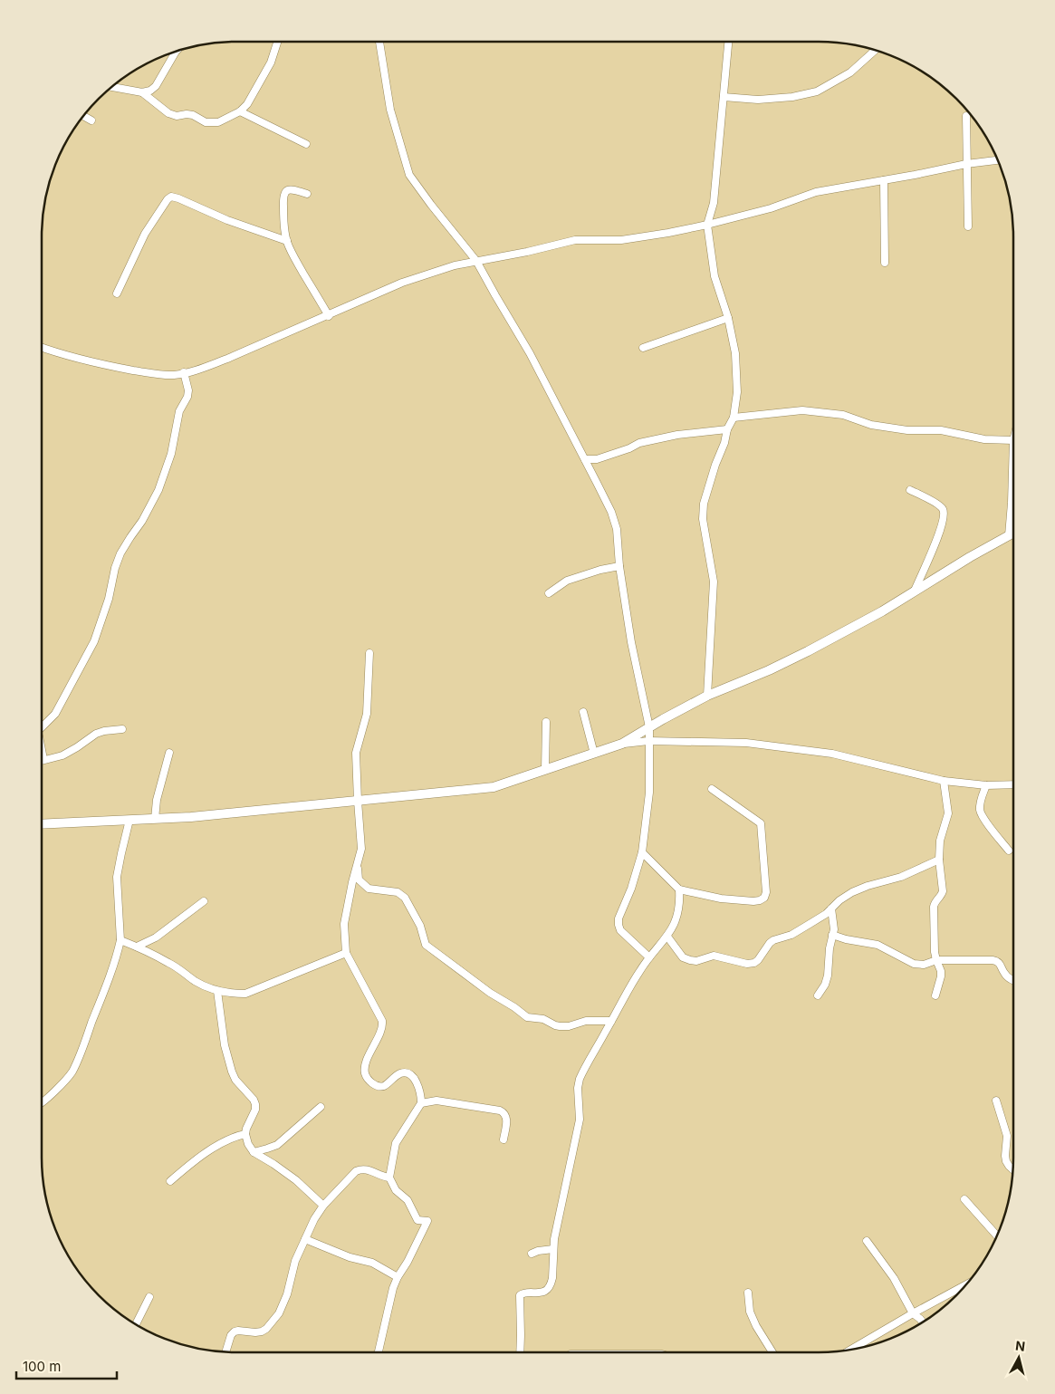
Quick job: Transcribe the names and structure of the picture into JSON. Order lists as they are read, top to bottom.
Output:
{
  "scale_bar": "100 m",
  "north": "top"
}
